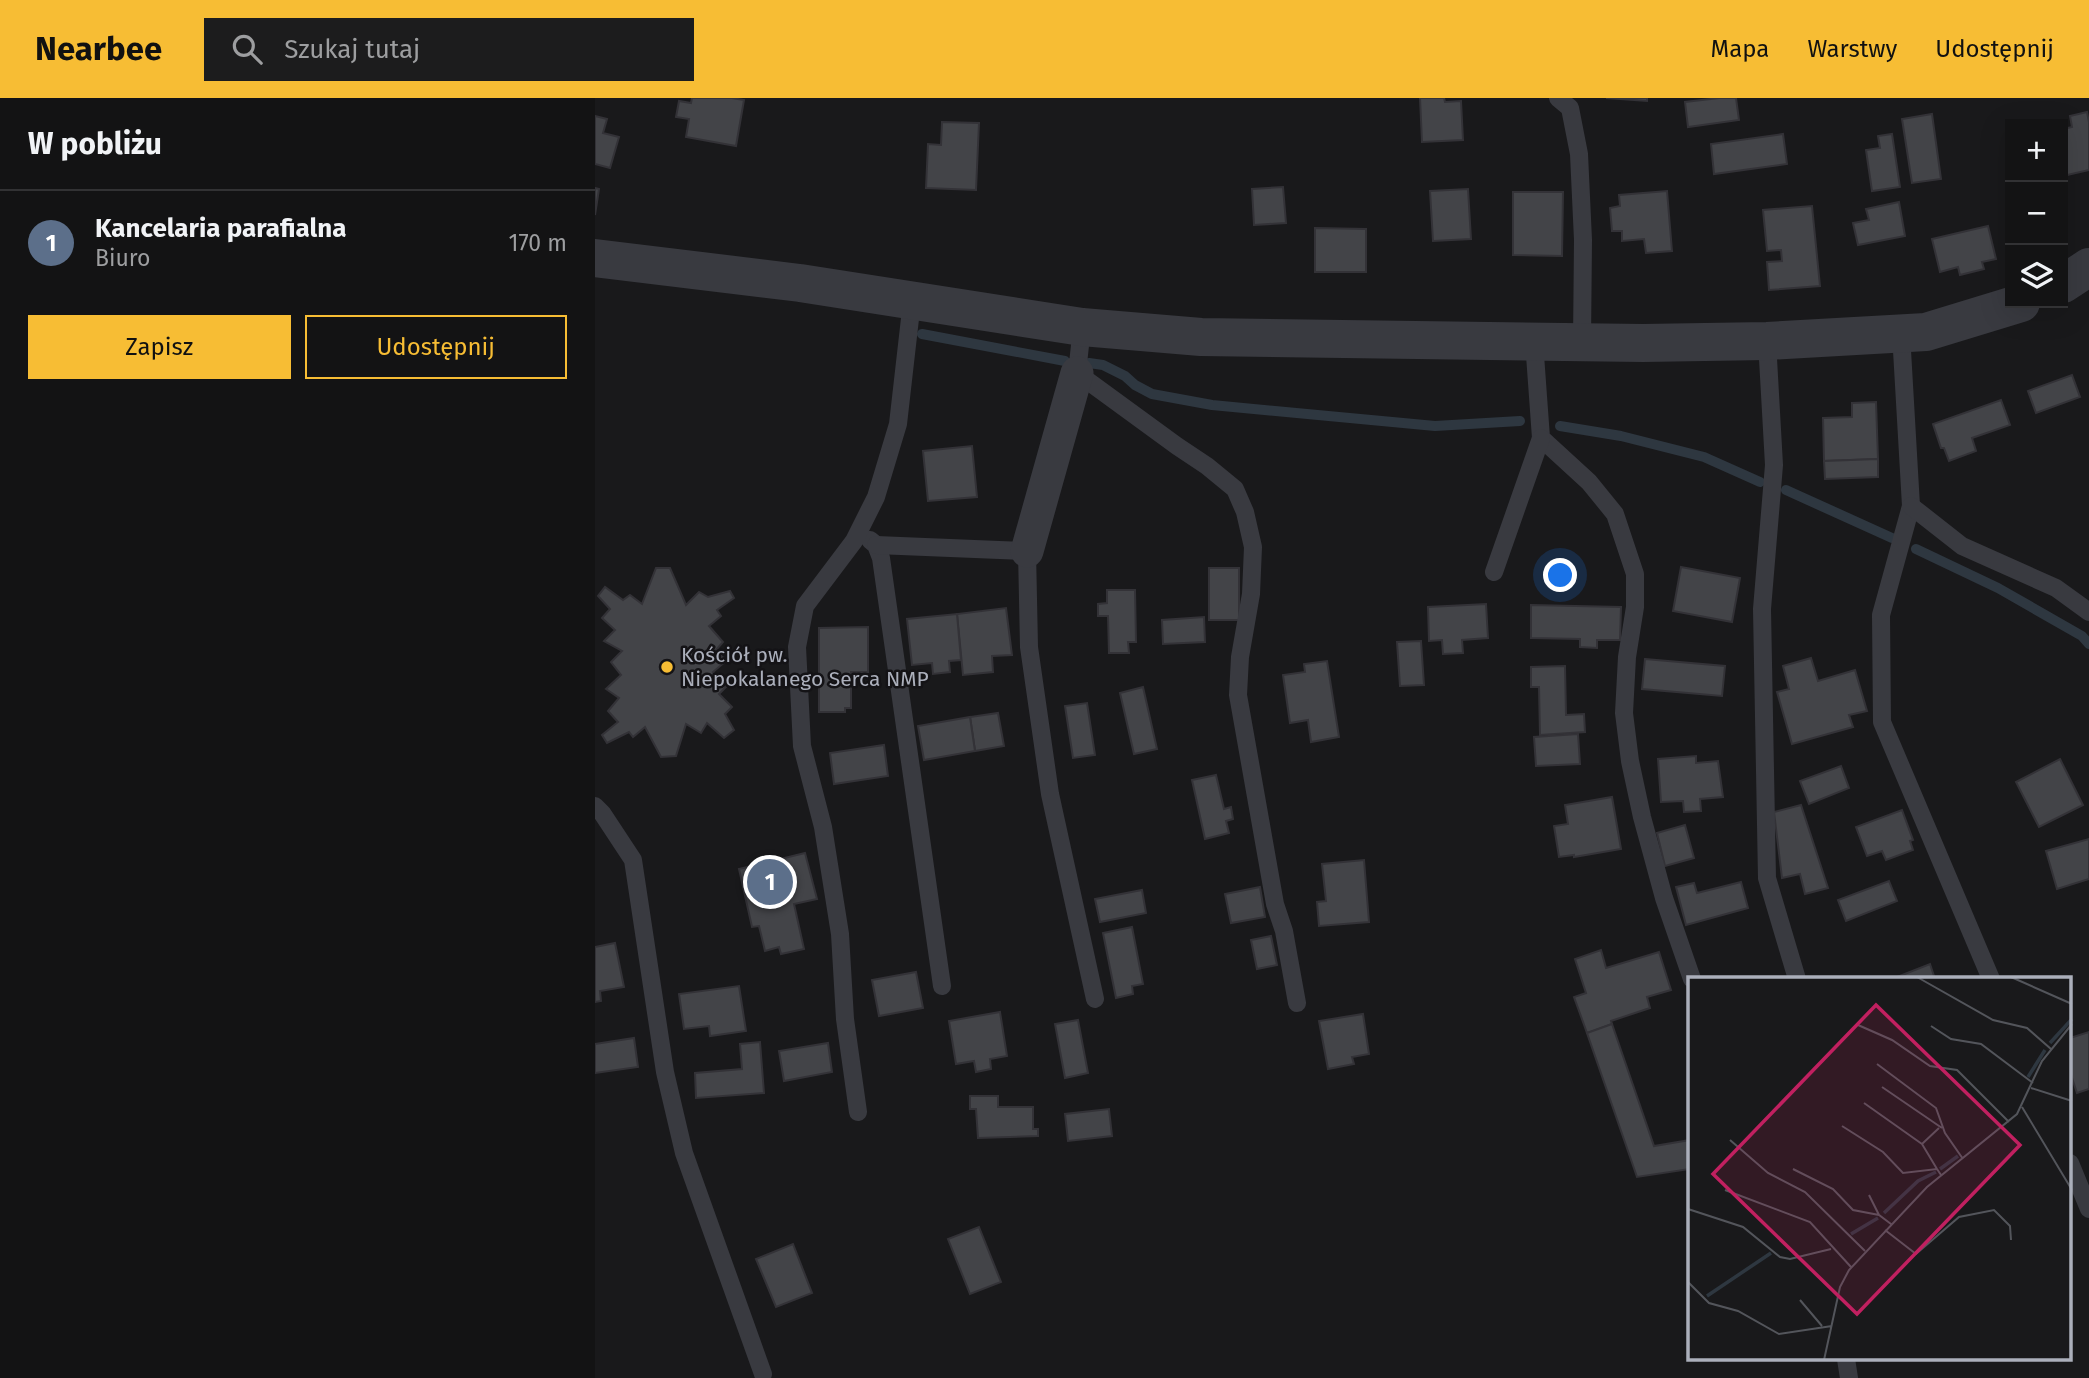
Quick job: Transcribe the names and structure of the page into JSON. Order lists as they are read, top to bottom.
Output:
{
  "places": ["Kościół pw. Niepokalanego Serca NMP"],
  "page": {
    "header": "Nearbee",
    "search": "Szukaj tutaj",
    "nav": ["Mapa", "Warstwy", "Udostępnij"],
    "heading": "W pobliżu",
    "map_buttons": ["+", "−"],
    "list": [
      {
        "mark": "1",
        "name": "Kancelaria parafialna",
        "note": "Biuro",
        "value": "170 m"
      }
    ],
    "buttons": ["Zapisz", "Udostępnij"],
    "pins": "1"
  }
}
